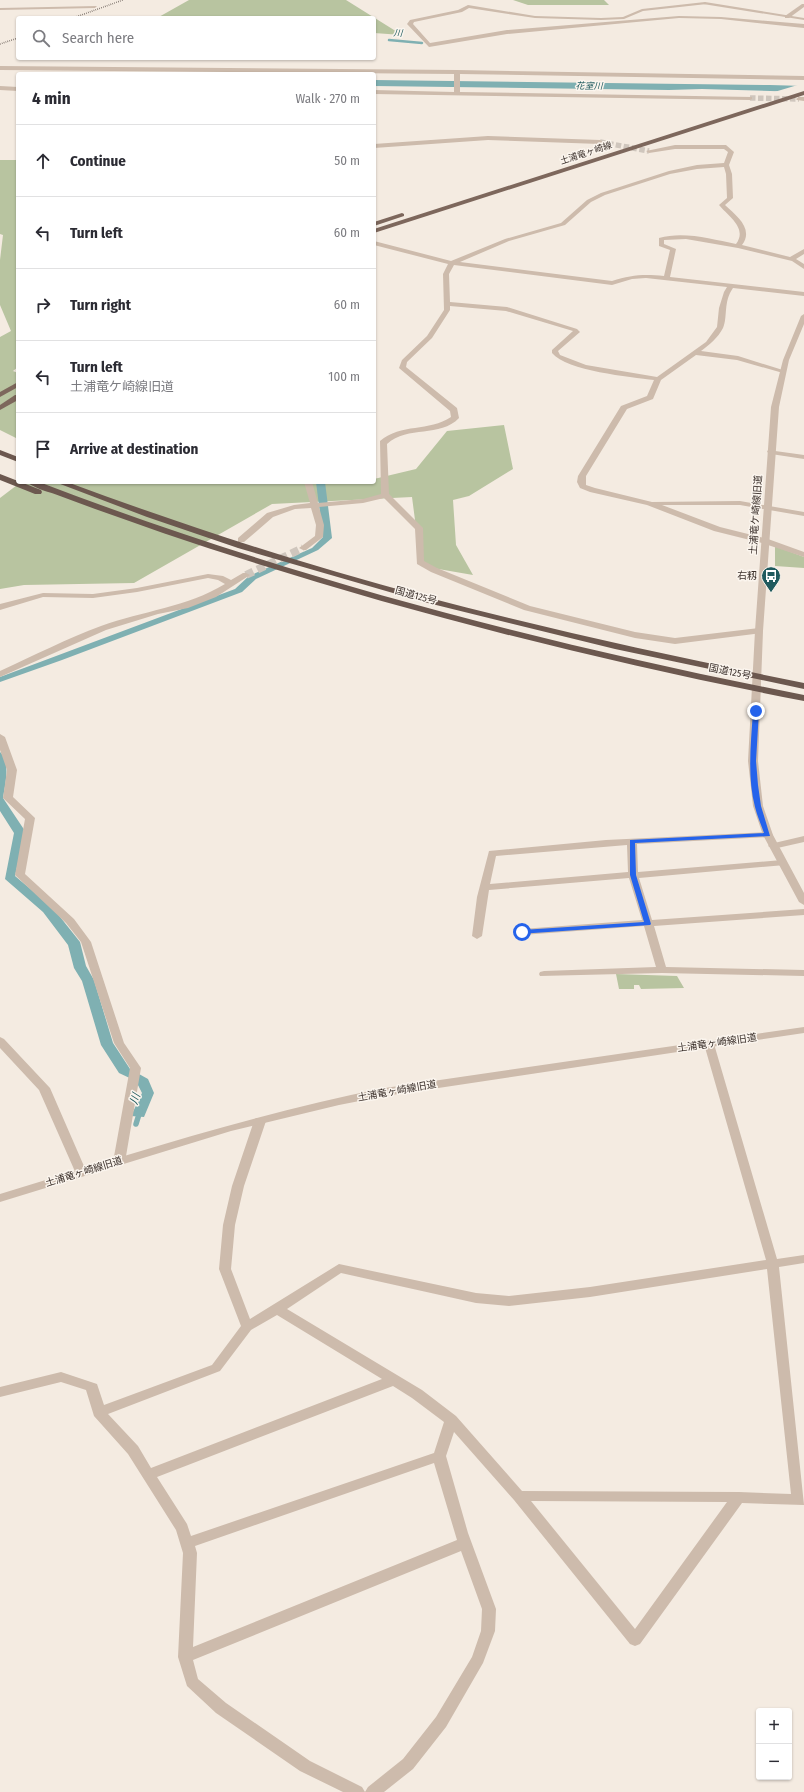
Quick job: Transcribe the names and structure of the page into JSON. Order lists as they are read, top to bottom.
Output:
{
  "streets": {
    "highway": ["国道125号"],
    "main road": ["土浦竜ヶ崎線"],
    "street": ["土浦竜ケ崎線旧道", "土浦竜ヶ崎線旧道"]
  },
  "crossings": [
    ["土浦竜ケ崎線旧道", "国道125号"]
  ],
  "water": ["川", "花室川"],
  "places": {
    "bus stop": ["右籾"]
  },
  "page": {
    "search": "Search here",
    "heading": ["4 min", "Walk · 270 m"],
    "list": [
      ["Continue", "50 m"],
      ["Turn left", "60 m"],
      ["Turn right", "60 m"],
      ["Turn left", "土浦竜ケ崎線旧道", "100 m"],
      "Arrive at destination"
    ],
    "map_buttons": ["+", "−"]
  }
}
